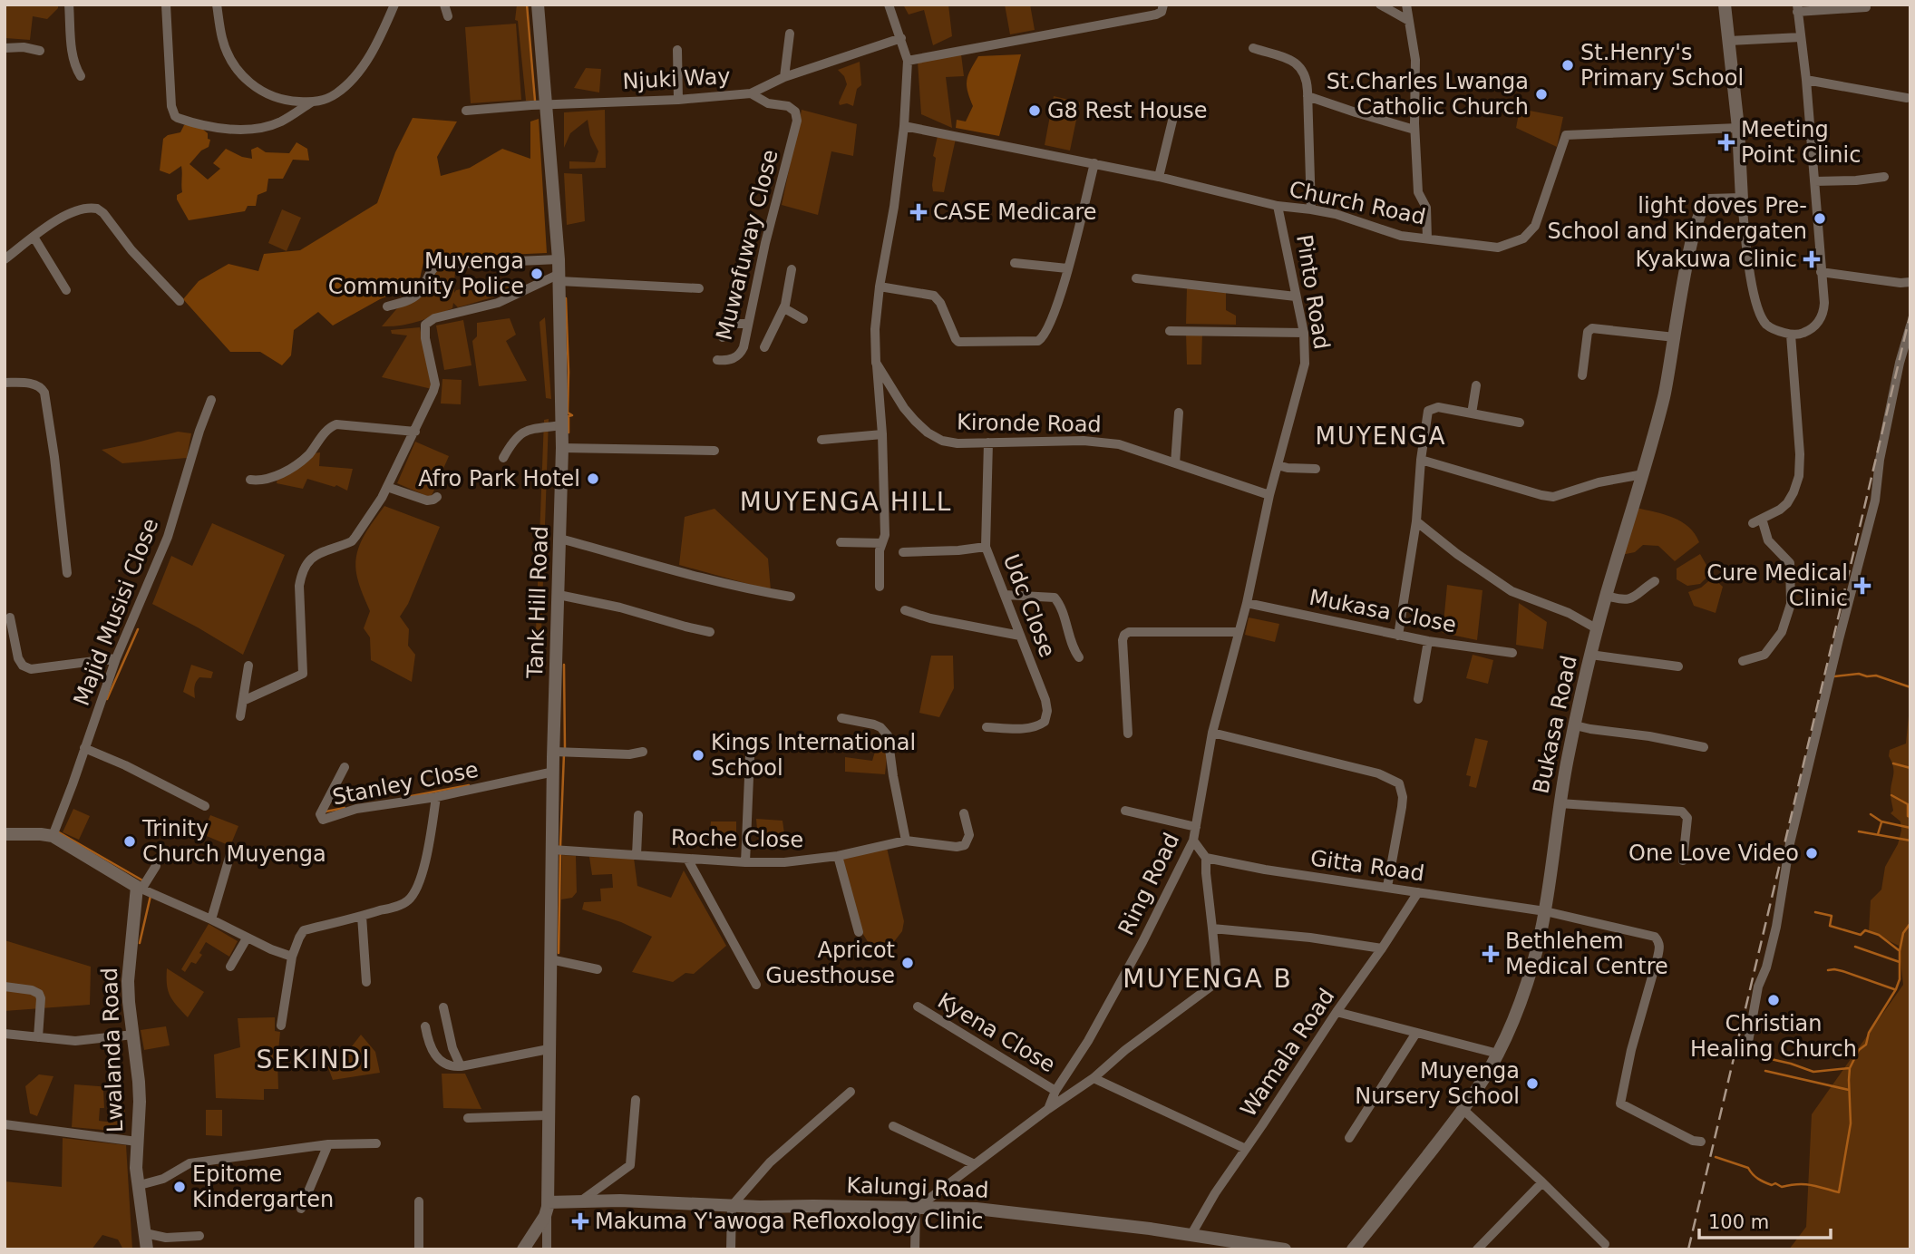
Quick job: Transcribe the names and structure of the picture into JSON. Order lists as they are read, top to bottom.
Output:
{
  "streets": {
    "street": [
      "Njuki Way",
      "Church Road",
      "Muwafuway Close",
      "Pinto Road",
      "Kironde Road",
      "Tank Hill Road",
      "Udc Close",
      "Mukasa Close",
      "Majid Musisi Close",
      "Bukasa Road",
      "Stanley Close",
      "Roche Close",
      "Gitta Road",
      "Ring Road",
      "Kyena Close",
      "Lwalanda Road",
      "Wamala Road",
      "Kalungi Road"
    ]
  },
  "crossings": [
    ["Njuki Way", "Muwafuway Close"],
    ["Njuki Way", "Tank Hill Road"],
    ["Church Road", "Pinto Road"],
    ["Pinto Road", "Kironde Road"],
    ["Pinto Road", "Ring Road"],
    ["Kironde Road", "Udc Close"],
    ["Kironde Road", "Ring Road"],
    ["Tank Hill Road", "Stanley Close"],
    ["Tank Hill Road", "Roche Close"],
    ["Tank Hill Road", "Kalungi Road"],
    ["Mukasa Close", "Ring Road"],
    ["Bukasa Road", "Gitta Road"],
    ["Gitta Road", "Wamala Road"],
    ["Ring Road", "Kyena Close"],
    ["Wamala Road", "Kalungi Road"]
  ],
  "districts": [
    "MUYENGA",
    "MUYENGA HILL",
    "MUYENGA B",
    "SEKINDI"
  ],
  "places": {
    "other": [
      "St.Henry's Primary School",
      "St.Charles Lwanga Catholic Church",
      "G8 Rest House",
      "light doves Pre- School and Kindergaten",
      "Muyenga Community Police",
      "Afro Park Hotel",
      "Kings International School",
      "Trinity Church Muyenga",
      "One Love Video",
      "Apricot Guesthouse",
      "Christian Healing Church",
      "Muyenga Nursery School",
      "Epitome Kindergarten"
    ],
    "health": [
      "Meeting Point Clinic",
      "CASE Medicare",
      "Kyakuwa Clinic",
      "Cure Medical Clinic",
      "Bethlehem Medical Centre",
      "Makuma Y'awoga Refloxology Clinic"
    ]
  },
  "scale_bar": "100 m"
}
